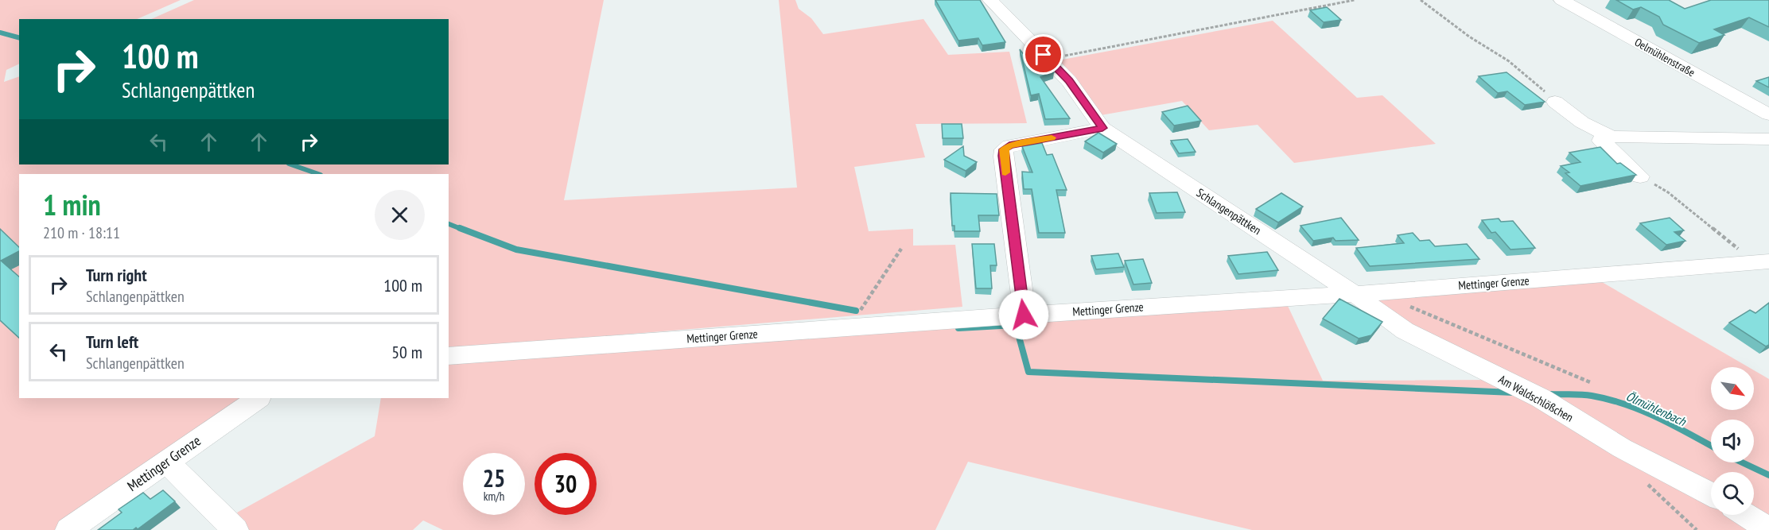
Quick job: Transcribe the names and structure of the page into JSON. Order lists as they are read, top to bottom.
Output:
{
  "streets": {
    "street": [
      "Oelmühlenstraße",
      "Schlangenpättken",
      "Mettinger Grenze",
      "Am Waldschlößchen"
    ]
  },
  "crossings": [
    ["Schlangenpättken", "Mettinger Grenze"],
    ["Schlangenpättken", "Am Waldschlößchen"],
    ["Mettinger Grenze", "Am Waldschlößchen"]
  ],
  "water": ["Ölmühlenbach"],
  "north": "bottom right",
  "page": {
    "turn": ["100 m", "Schlangenpättken"],
    "heading": ["1 min", "210 m · 18:11"],
    "list": [
      {
        "name": "Turn right",
        "note": "Schlangenpättken",
        "value": "100 m"
      },
      {
        "name": "Turn left",
        "note": "Schlangenpättken",
        "value": "50 m"
      }
    ],
    "speed": "25 km/h",
    "limit": "30"
  }
}
